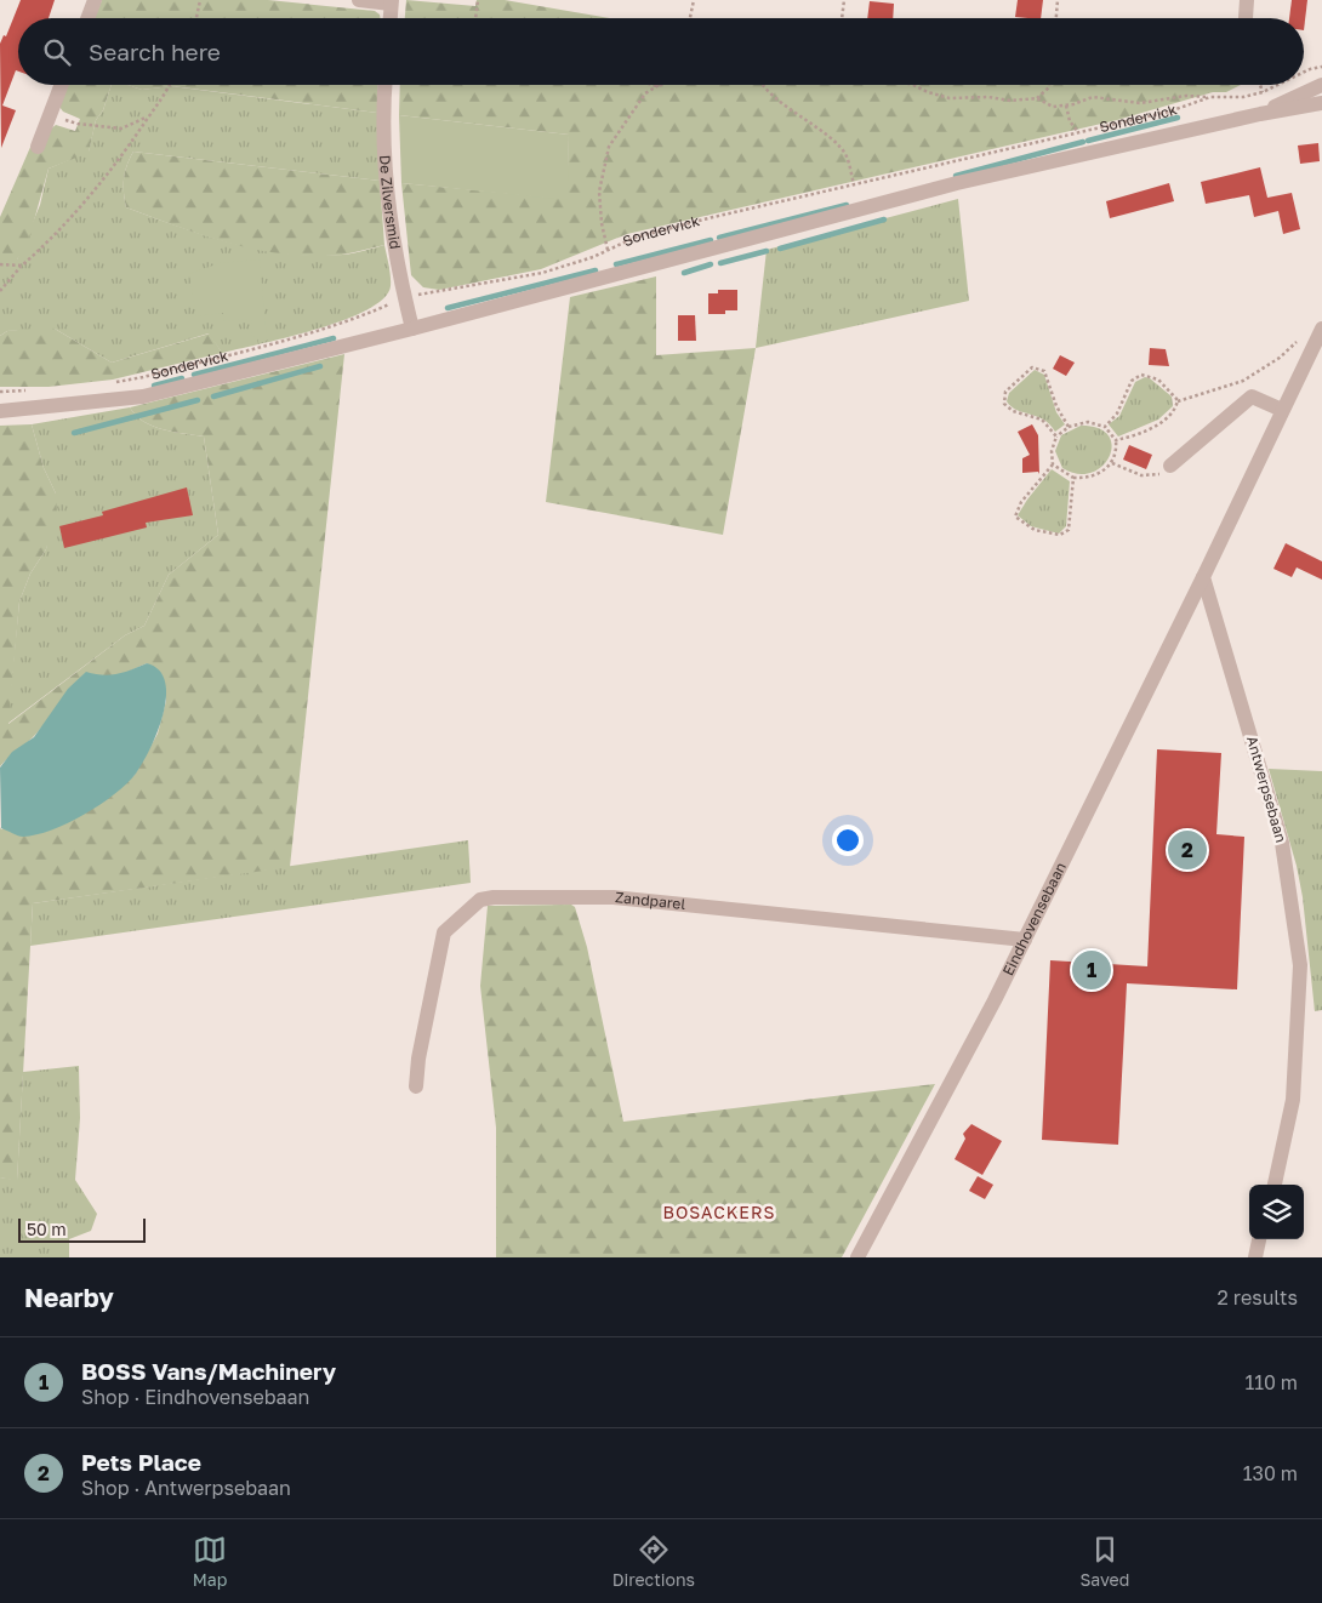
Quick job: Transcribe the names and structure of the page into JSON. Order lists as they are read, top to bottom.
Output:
{
  "streets": {
    "street": [
      "Sondervick",
      "De Zilversmid",
      "Antwerpsebaan",
      "Zandparel",
      "Eindhovensebaan"
    ]
  },
  "crossings": [
    ["Sondervick", "De Zilversmid"],
    ["Antwerpsebaan", "Eindhovensebaan"],
    ["Zandparel", "Eindhovensebaan"]
  ],
  "districts": ["BOSACKERS"],
  "scale_bar": "50 m",
  "page": {
    "search": "Search here",
    "pins": ["2", "1"],
    "scale": "50 m",
    "heading": ["Nearby", "2 results"],
    "list": [
      {
        "mark": "1",
        "name": "BOSS Vans/Machinery",
        "note": "Shop · Eindhovensebaan",
        "value": "110 m"
      },
      {
        "mark": "2",
        "name": "Pets Place",
        "note": "Shop · Antwerpsebaan",
        "value": "130 m"
      }
    ],
    "nav": ["Map", "Directions", "Saved"]
  }
}
